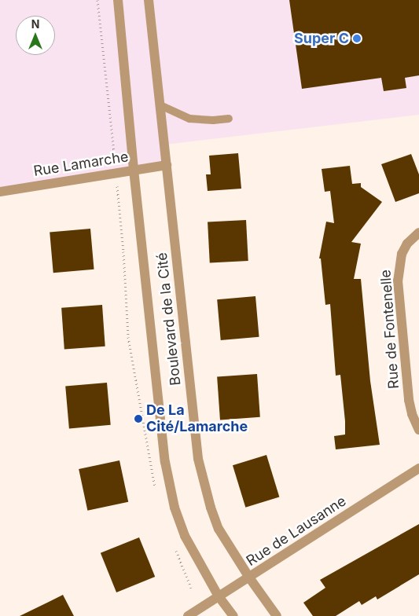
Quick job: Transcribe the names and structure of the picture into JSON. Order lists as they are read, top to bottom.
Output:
{
  "streets": {
    "street": [
      "Rue Lamarche",
      "Boulevard de la Cité",
      "Rue de Fontenelle",
      "Rue de Lausanne"
    ]
  },
  "crossings": [
    ["Rue Lamarche", "Boulevard de la Cité"],
    ["Boulevard de la Cité", "Rue de Lausanne"]
  ],
  "places": ["Super C", "De La Cité/Lamarche"],
  "north": "top"
}
